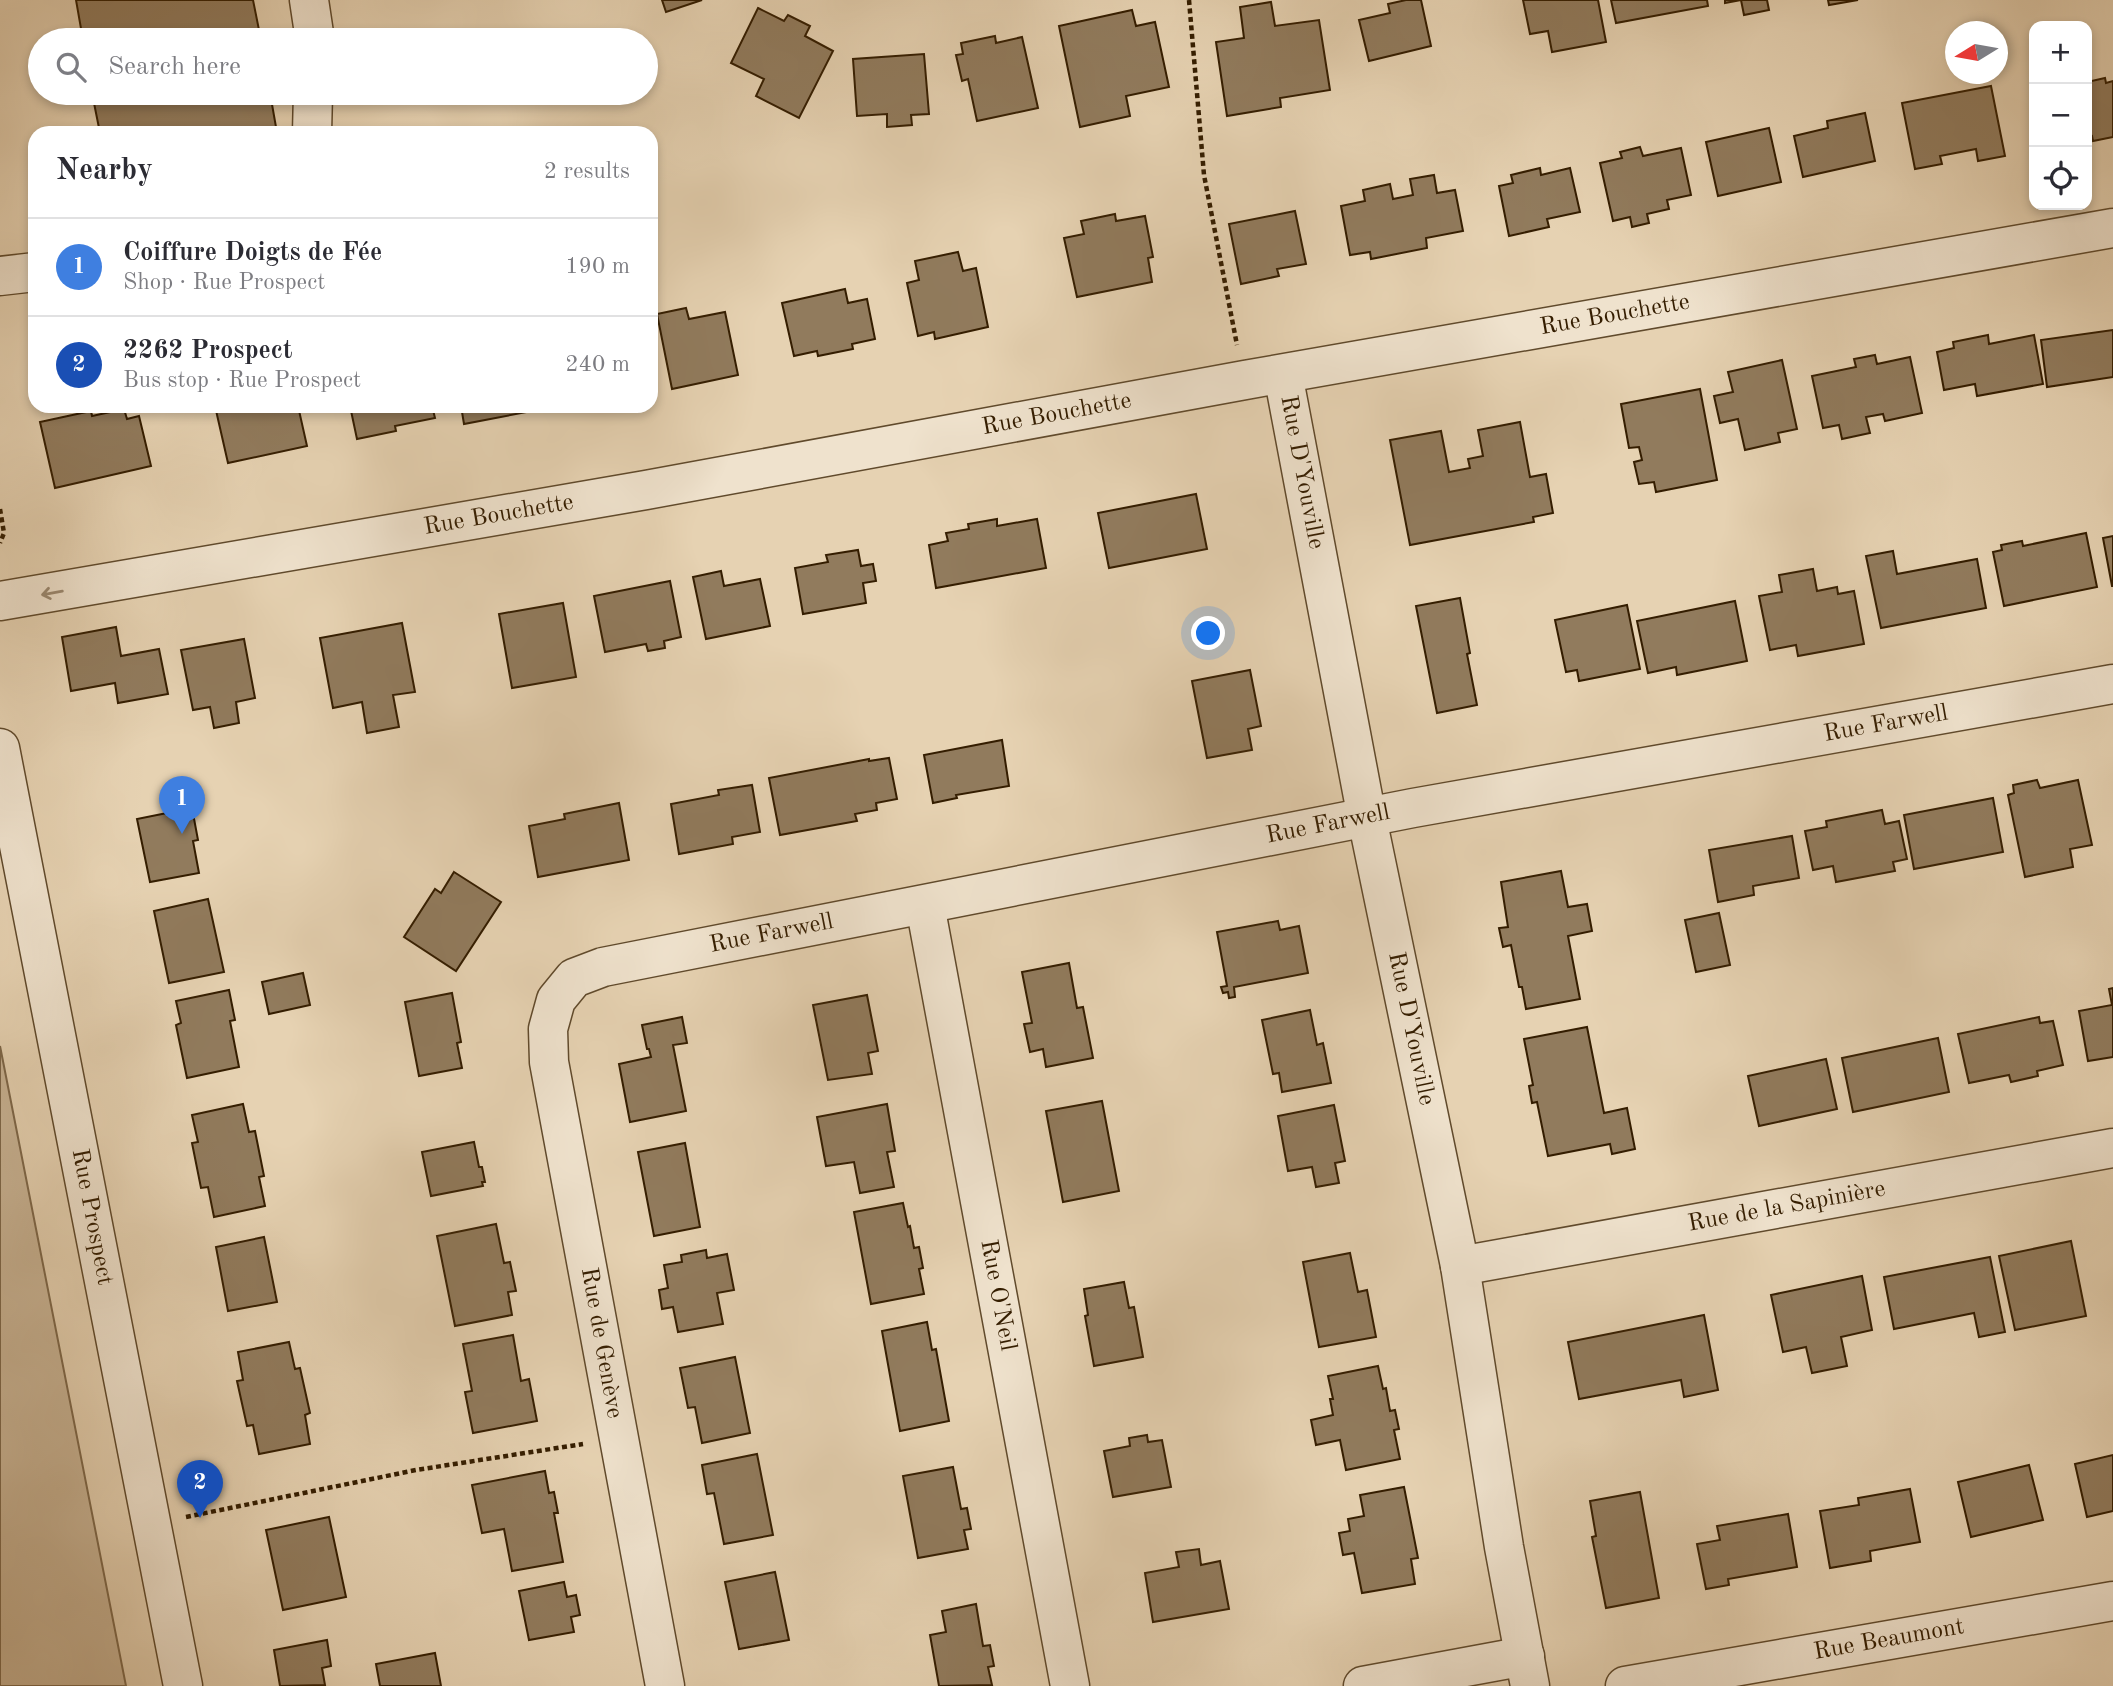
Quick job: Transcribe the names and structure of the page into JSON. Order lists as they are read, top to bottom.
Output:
{
  "streets": {
    "street": [
      "Rue Bouchette",
      "Rue D'Youville",
      "Rue Farwell",
      "Rue de la Sapinière",
      "Rue Prospect",
      "Rue O'Neil",
      "Rue de Genève",
      "Rue Beaumont"
    ]
  },
  "crossings": [
    ["Rue Bouchette", "Rue D'Youville"],
    ["Rue D'Youville", "Rue Farwell"],
    ["Rue D'Youville", "Rue de la Sapinière"],
    ["Rue Farwell", "Rue O'Neil"],
    ["Rue Farwell", "Rue de Genève"]
  ],
  "one_way": ["Rue Bouchette"],
  "north": "left",
  "page": {
    "map_buttons": ["+", "−"],
    "search": "Search here",
    "heading": ["Nearby", "2 results"],
    "list": [
      {
        "mark": "1",
        "name": "Coiffure Doigts de Fée",
        "note": "Shop · Rue Prospect",
        "value": "190 m"
      },
      {
        "mark": "2",
        "name": "2262 Prospect",
        "note": "Bus stop · Rue Prospect",
        "value": "240 m"
      }
    ],
    "pins": ["1", "2"]
  }
}
